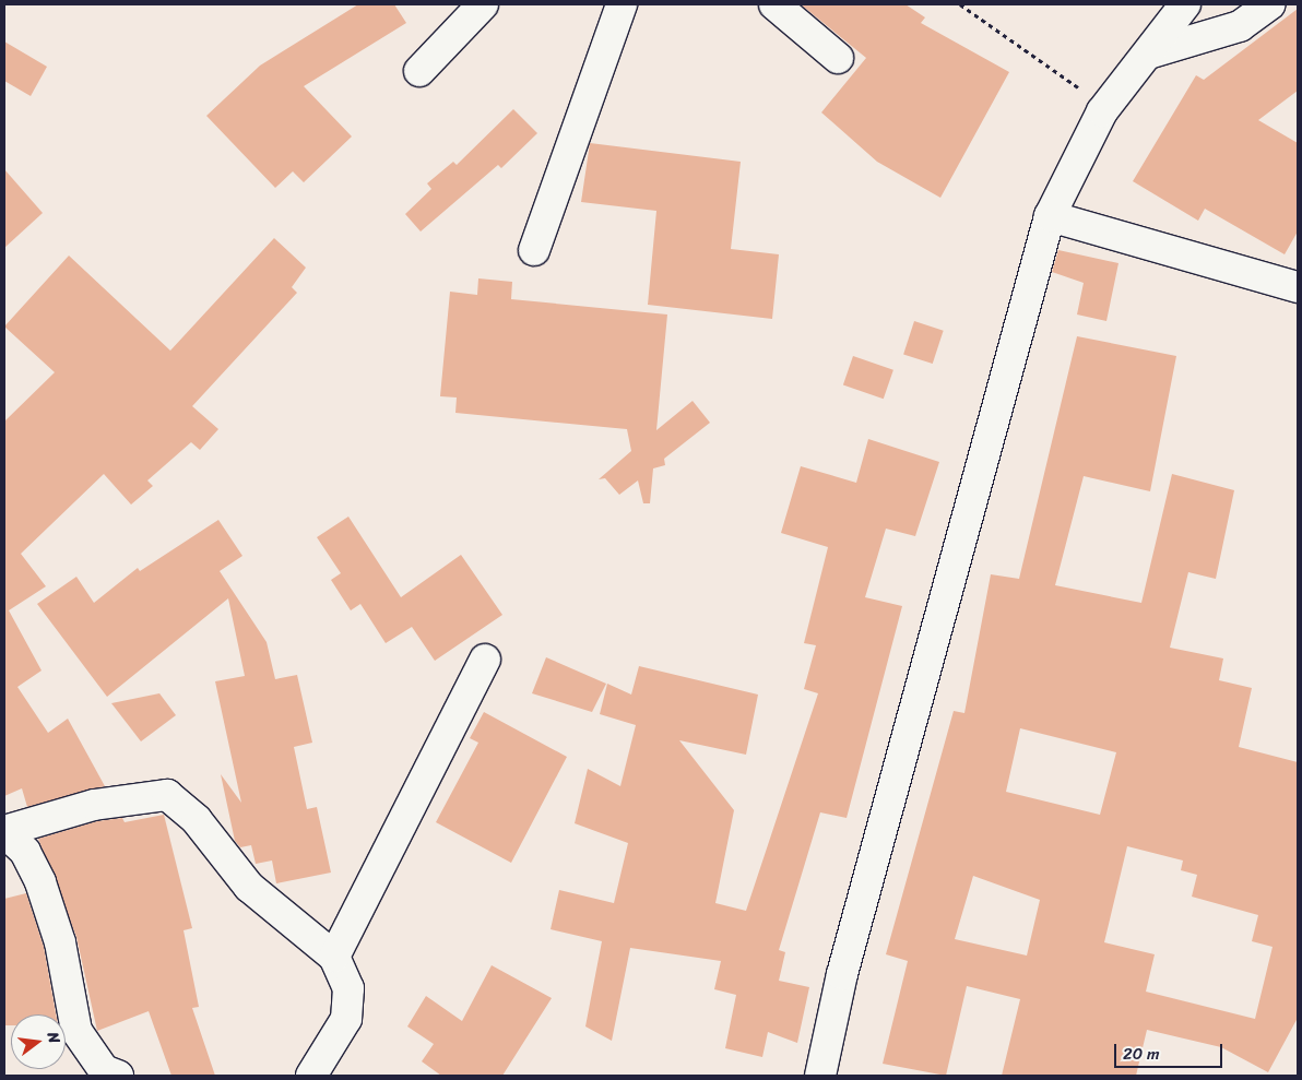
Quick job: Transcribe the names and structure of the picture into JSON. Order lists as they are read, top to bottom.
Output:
{
  "scale_bar": "20 m",
  "north": "right"
}
